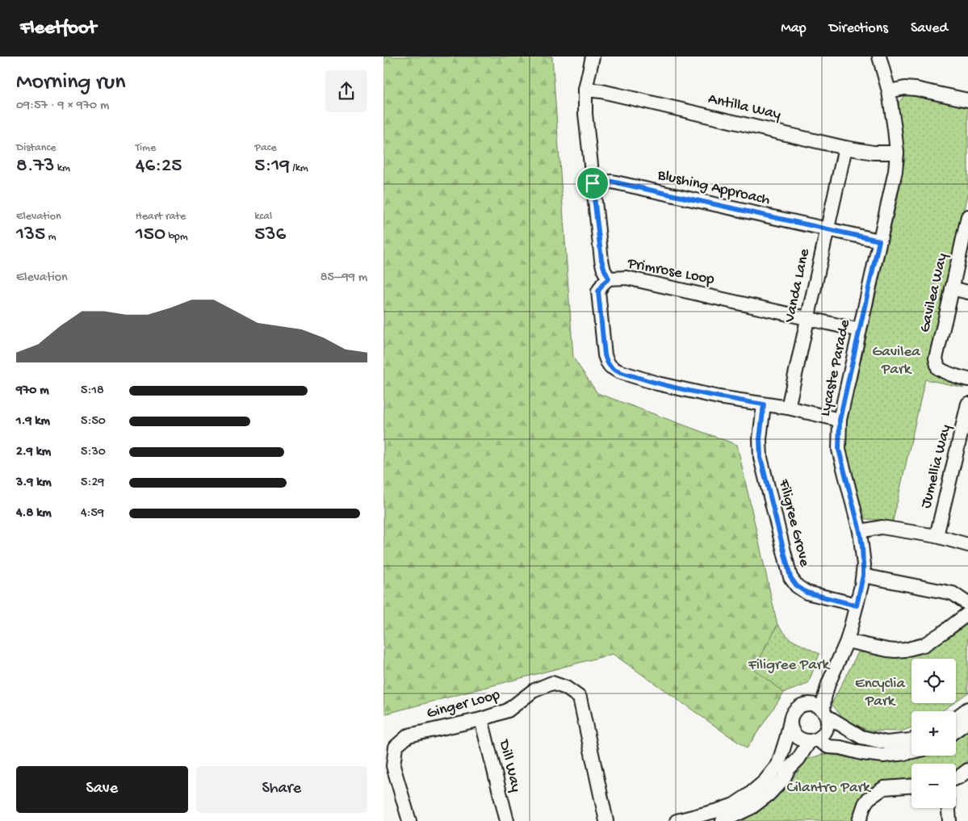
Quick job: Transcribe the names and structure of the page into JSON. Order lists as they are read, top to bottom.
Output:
{
  "streets": {
    "street": [
      "Antilla Way",
      "Blushing Approach",
      "Primrose Loop",
      "Vanda Lane",
      "Gavilea Way",
      "Lycaste Parade",
      "Jumellia Way",
      "Filigree Grove",
      "Ginger Loop",
      "Dill Way"
    ]
  },
  "crossings": [
    ["Antilla Way", "Vanda Lane"],
    ["Antilla Way", "Lycaste Parade"],
    ["Blushing Approach", "Vanda Lane"],
    ["Blushing Approach", "Lycaste Parade"],
    ["Primrose Loop", "Vanda Lane"],
    ["Primrose Loop", "Lycaste Parade"],
    ["Primrose Loop", "Filigree Grove"],
    ["Lycaste Parade", "Filigree Grove"],
    ["Ginger Loop", "Dill Way"]
  ],
  "parks": [
    "Gavilea Park",
    "Filigree Park",
    "Encyclia Park",
    "Cilantro Park"
  ],
  "page": {
    "header": "Fleetfoot",
    "nav": ["Map", "Directions", "Saved"],
    "heading": ["Morning run", "09:57 · 9 × 970 m"],
    "stats": [
      ["Distance", "8.73 km"],
      ["Time", "46:25"],
      ["Pace", "5:19 /km"],
      ["Elevation", "135 m"],
      ["Heart rate", "150 bpm"],
      ["kcal", "536"]
    ],
    "chart": ["Elevation", "85–99 m"],
    "list": [
      {
        "name": "970 m",
        "note": "5:18"
      },
      {
        "name": "1.9 km",
        "note": "5:50"
      },
      {
        "name": "2.9 km",
        "note": "5:30"
      },
      {
        "name": "3.9 km",
        "note": "5:29"
      },
      {
        "name": "4.8 km",
        "note": "4:59"
      }
    ],
    "map_buttons": ["+", "−"],
    "buttons": ["Save", "Share"]
  }
}
